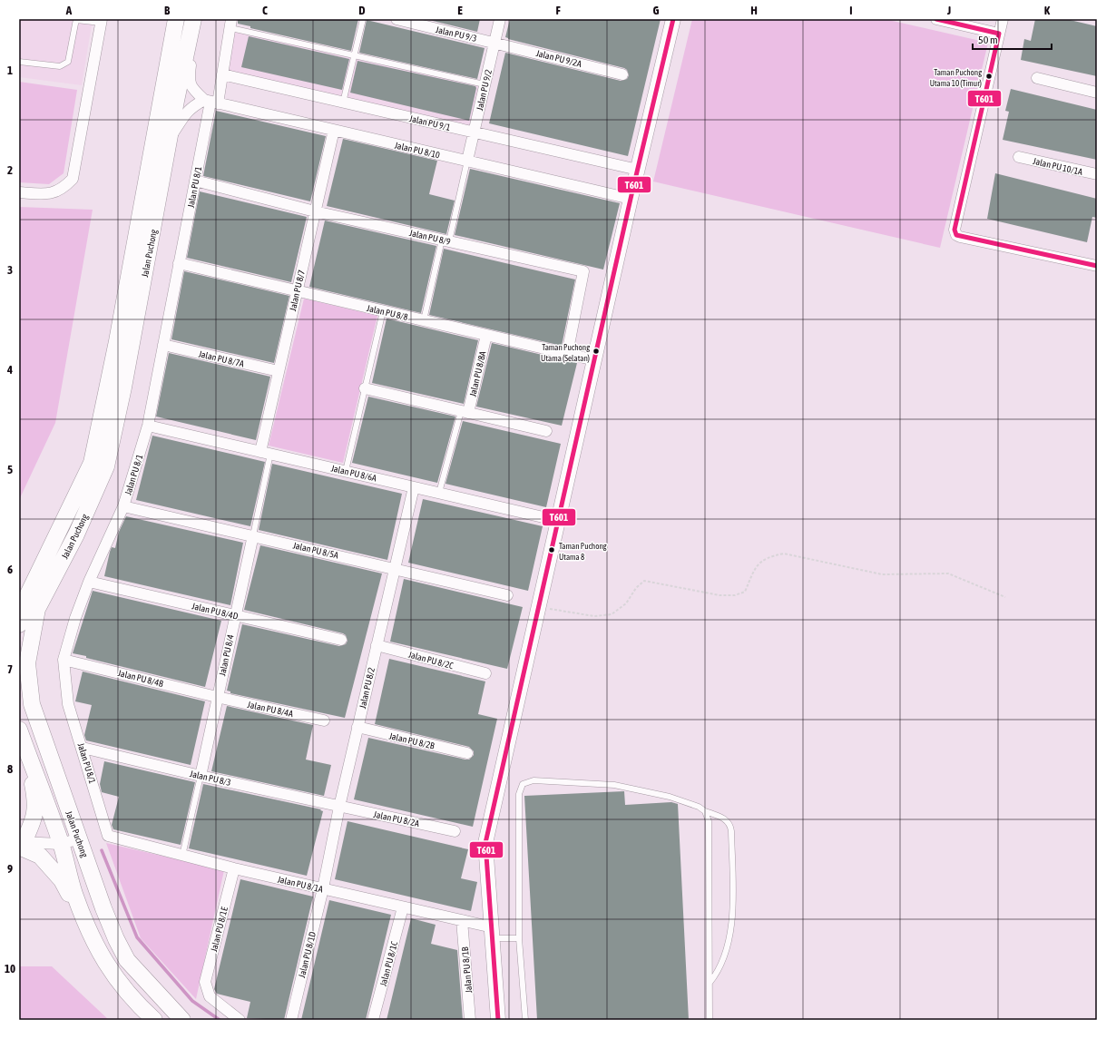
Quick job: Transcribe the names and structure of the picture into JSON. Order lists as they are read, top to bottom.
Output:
{
  "streets": {
    "main road": ["Jalan Puchong"],
    "street": [
      "Jalan PU 9/3",
      "Jalan PU 9/2A",
      "Jalan PU 9/2",
      "Jalan PU 9/1",
      "Jalan PU 8/10",
      "Jalan PU 10/1A",
      "Jalan PU 8/1",
      "Jalan PU 8/9",
      "Jalan PU 8/7",
      "Jalan PU 8/8",
      "Jalan PU 8/7A",
      "Jalan PU 8/8A",
      "Jalan PU 8/6A",
      "Jalan PU 8/5A",
      "Jalan PU 8/4D",
      "Jalan PU 8/4",
      "Jalan PU 8/2C",
      "Jalan PU 8/4B",
      "Jalan PU 8/2",
      "Jalan PU 8/4A",
      "Jalan PU 8/2B",
      "Jalan PU 8/3",
      "Jalan PU 8/2A",
      "Jalan PU 8/1A",
      "Jalan PU 8/1E",
      "Jalan PU 8/1D",
      "Jalan PU 8/1C",
      "Jalan PU 8/1B"
    ]
  },
  "crossings": [
    ["Jalan PU 9/3", "Jalan PU 9/2A"],
    ["Jalan PU 9/3", "Jalan PU 9/2"],
    ["Jalan PU 9/2A", "Jalan PU 9/2"],
    ["Jalan PU 9/2", "Jalan PU 9/1"],
    ["Jalan PU 9/2", "Jalan PU 8/10"],
    ["Jalan PU 8/10", "Jalan PU 8/1"],
    ["Jalan PU 8/10", "Jalan PU 8/7"],
    ["Jalan PU 8/1", "Jalan PU 8/9"],
    ["Jalan PU 8/1", "Jalan PU 8/8"],
    ["Jalan PU 8/1", "Jalan PU 8/7A"],
    ["Jalan PU 8/1", "Jalan PU 8/6A"],
    ["Jalan PU 8/1", "Jalan PU 8/5A"],
    ["Jalan PU 8/1", "Jalan PU 8/4D"],
    ["Jalan PU 8/1", "Jalan PU 8/4B"],
    ["Jalan PU 8/1", "Jalan PU 8/3"],
    ["Jalan PU 8/1", "Jalan PU 8/1A"],
    ["Jalan PU 8/9", "Jalan PU 8/7"],
    ["Jalan PU 8/9", "Jalan PU 8/8"],
    ["Jalan PU 8/7", "Jalan PU 8/8"],
    ["Jalan PU 8/7", "Jalan PU 8/7A"],
    ["Jalan PU 8/7", "Jalan PU 8/6A"],
    ["Jalan PU 8/8", "Jalan PU 8/8A"],
    ["Jalan PU 8/6A", "Jalan PU 8/2"],
    ["Jalan PU 8/5A", "Jalan PU 8/4"],
    ["Jalan PU 8/5A", "Jalan PU 8/2"],
    ["Jalan PU 8/4D", "Jalan PU 8/4"],
    ["Jalan PU 8/4", "Jalan PU 8/4B"],
    ["Jalan PU 8/4", "Jalan PU 8/4A"],
    ["Jalan PU 8/4", "Jalan PU 8/3"],
    ["Jalan PU 8/2C", "Jalan PU 8/2"],
    ["Jalan PU 8/4B", "Jalan PU 8/4A"],
    ["Jalan PU 8/2", "Jalan PU 8/2B"],
    ["Jalan PU 8/2", "Jalan PU 8/3"],
    ["Jalan PU 8/2", "Jalan PU 8/2A"],
    ["Jalan PU 8/2", "Jalan PU 8/1A"],
    ["Jalan PU 8/2", "Jalan PU 8/1D"],
    ["Jalan PU 8/3", "Jalan PU 8/2A"],
    ["Jalan PU 8/1A", "Jalan PU 8/1E"],
    ["Jalan PU 8/1A", "Jalan PU 8/1D"],
    ["Jalan PU 8/1A", "Jalan PU 8/1C"],
    ["Jalan PU 8/1A", "Jalan PU 8/1B"]
  ],
  "places": ["Taman Puchong Utama 10 (Timur)", "Taman Puchong Utama (Selatan)", "Taman Puchong Utama 8"],
  "lines": ["transit line T601"],
  "scale_bar": "50 m",
  "grid": {
    "columns": [
      "A",
      "B",
      "C",
      "D",
      "E",
      "F",
      "G",
      "H",
      "I",
      "J",
      "K"
    ],
    "rows": [
      "1",
      "2",
      "3",
      "4",
      "5",
      "6",
      "7",
      "8",
      "9",
      "10"
    ]
  }
}
